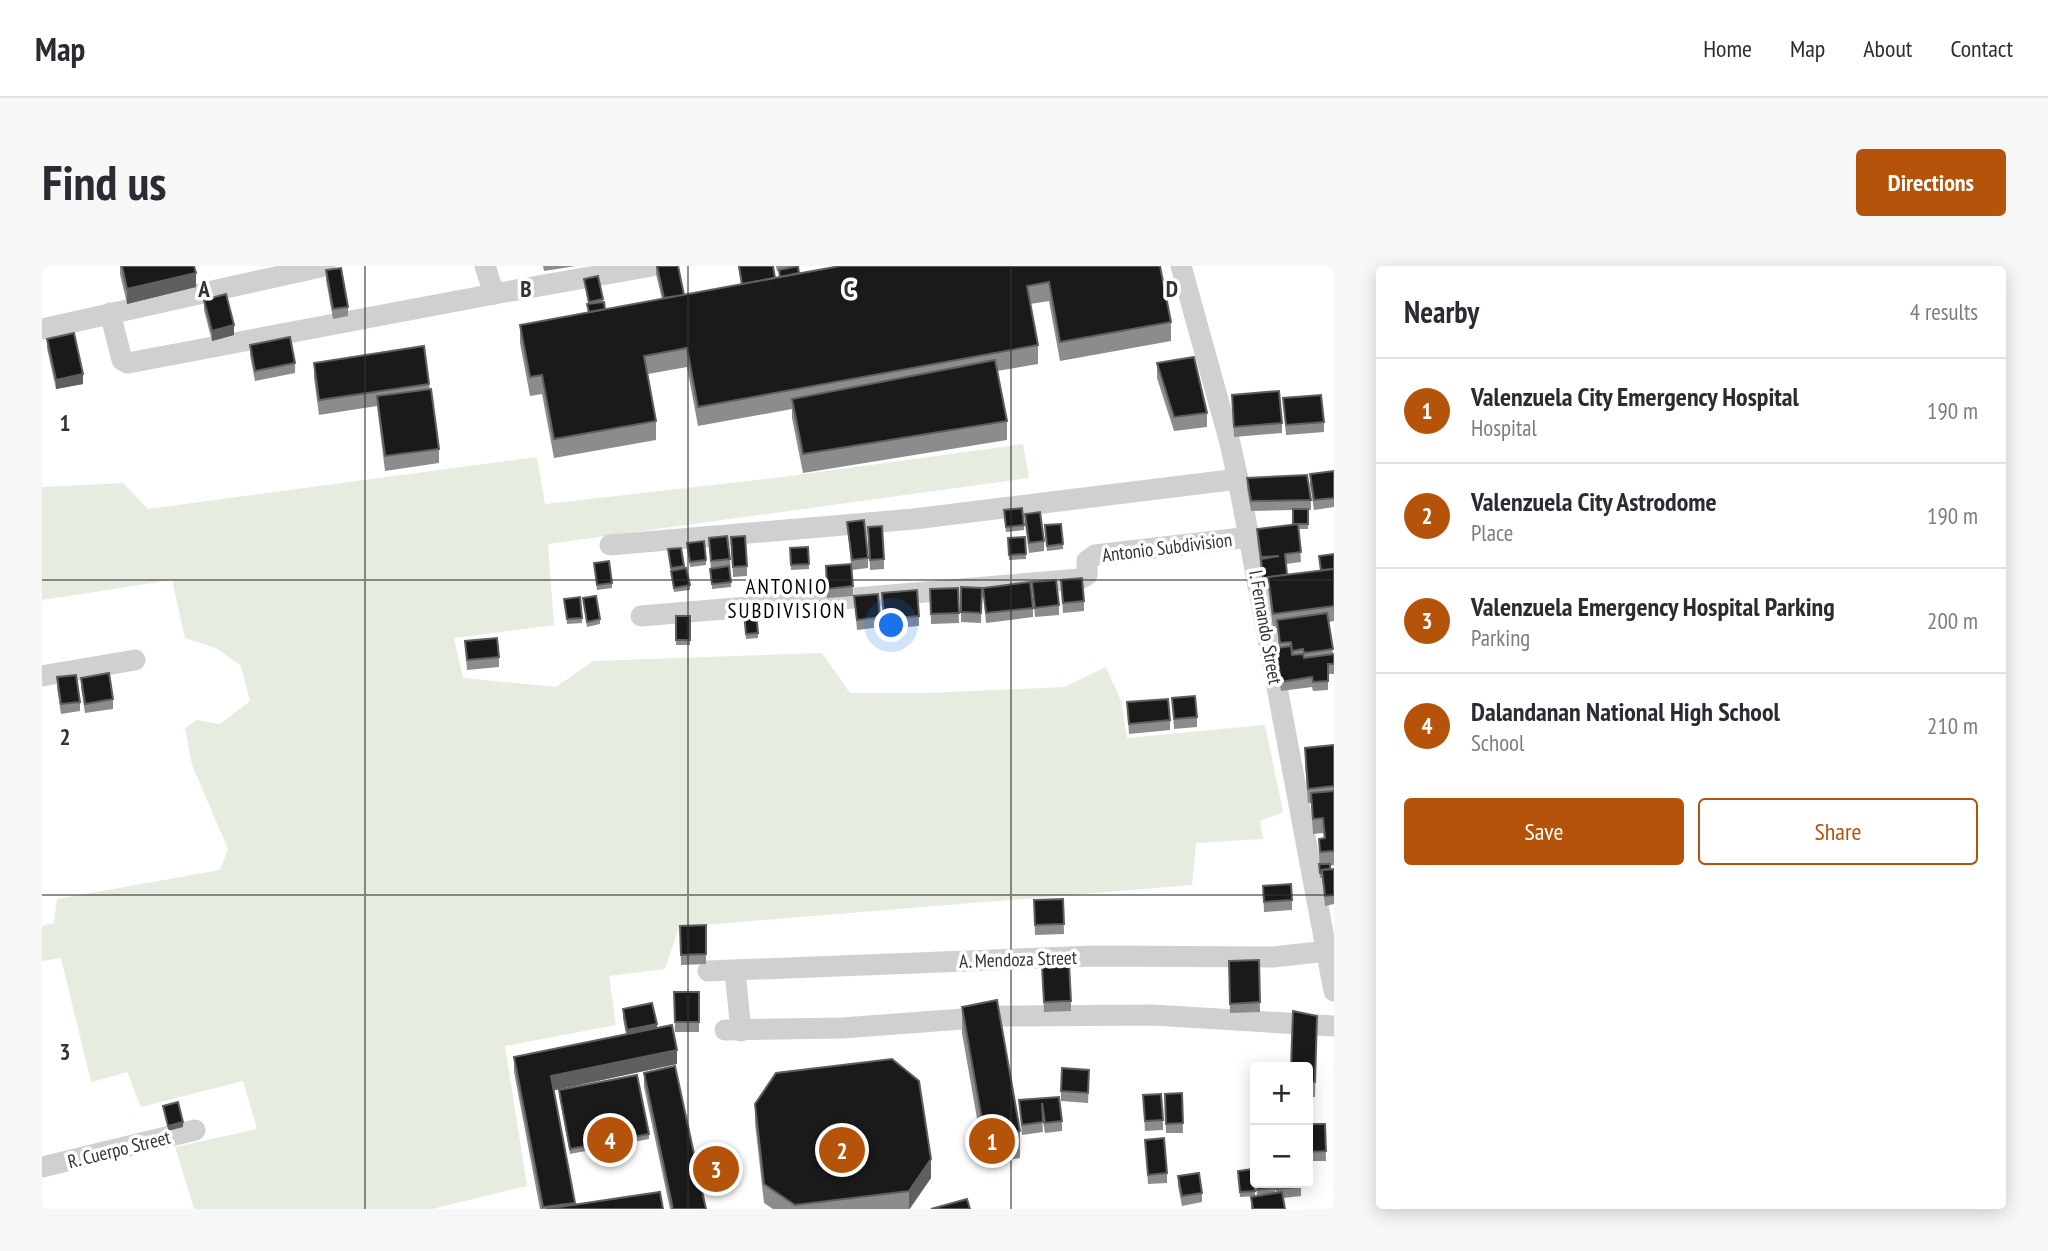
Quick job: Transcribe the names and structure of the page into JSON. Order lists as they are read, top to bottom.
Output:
{
  "streets": {
    "street": [
      "Antonio Subdivision",
      "I. Fernando Street",
      "A. Mendoza Street",
      "R. Cuerpo Street"
    ]
  },
  "crossings": [
    ["Antonio Subdivision", "I. Fernando Street"],
    ["I. Fernando Street", "A. Mendoza Street"]
  ],
  "districts": ["ANTONIO SUBDIVISION"],
  "page": {
    "header": "Map",
    "nav": [
      "Home",
      "Map",
      "About",
      "Contact"
    ],
    "buttons": [
      "Directions",
      ["Save", "Share"]
    ],
    "title": "Find us",
    "heading": ["Nearby", "4 results"],
    "list": [
      {
        "mark": "1",
        "name": "Valenzuela City Emergency Hospital",
        "note": "Hospital",
        "value": "190 m"
      },
      {
        "mark": "2",
        "name": "Valenzuela City Astrodome",
        "note": "Place",
        "value": "190 m"
      },
      {
        "mark": "3",
        "name": "Valenzuela Emergency Hospital Parking",
        "note": "Parking",
        "value": "200 m"
      },
      {
        "mark": "4",
        "name": "Dalandanan National High School",
        "note": "School",
        "value": "210 m"
      }
    ],
    "map_buttons": ["+", "−"],
    "pins": [
      "4",
      "1",
      "2",
      "3"
    ]
  },
  "grid": {
    "columns": [
      "A",
      "B",
      "C",
      "D"
    ],
    "rows": ["1", "2", "3"]
  }
}
